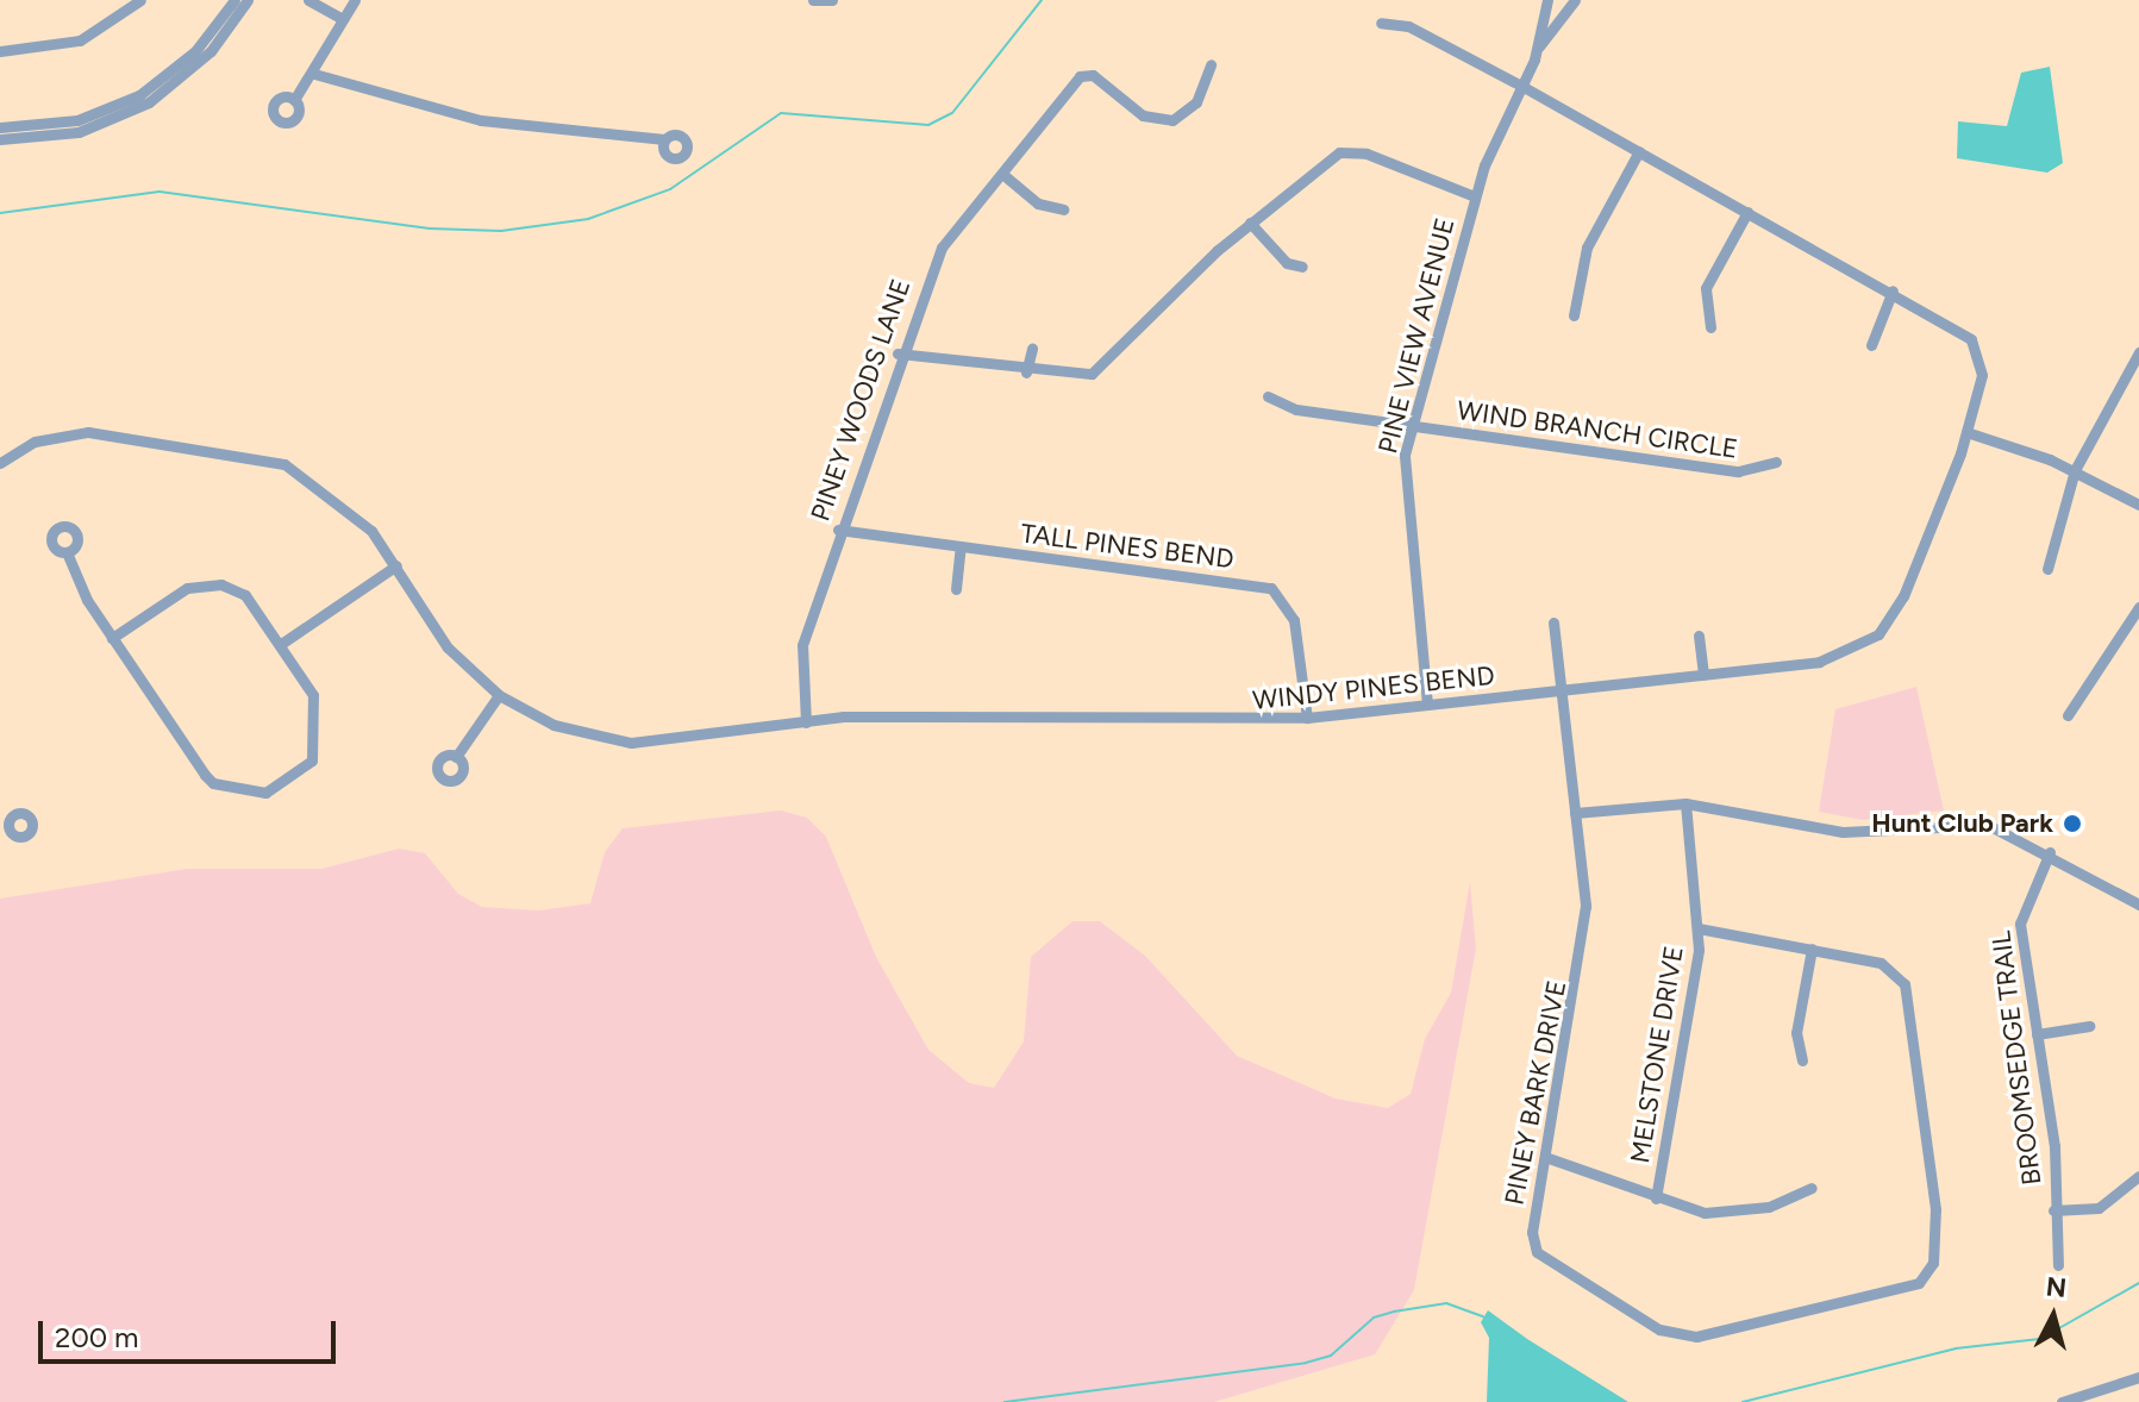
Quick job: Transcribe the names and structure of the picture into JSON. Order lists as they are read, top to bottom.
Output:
{
  "streets": {
    "street": [
      "PINE VIEW AVENUE",
      "PINEY WOODS LANE",
      "WIND BRANCH CIRCLE",
      "TALL PINES BEND",
      "WINDY PINES BEND",
      "MELSTONE DRIVE",
      "BROOMSEDGE TRAIL",
      "PINEY BARK DRIVE"
    ]
  },
  "crossings": [
    ["PINE VIEW AVENUE", "WIND BRANCH CIRCLE"],
    ["PINE VIEW AVENUE", "WINDY PINES BEND"],
    ["PINEY WOODS LANE", "TALL PINES BEND"],
    ["PINEY WOODS LANE", "WINDY PINES BEND"],
    ["TALL PINES BEND", "WINDY PINES BEND"],
    ["WINDY PINES BEND", "PINEY BARK DRIVE"],
    ["MELSTONE DRIVE", "PINEY BARK DRIVE"]
  ],
  "places": ["Hunt Club Park"],
  "scale_bar": "200 m",
  "north": "top"
}
